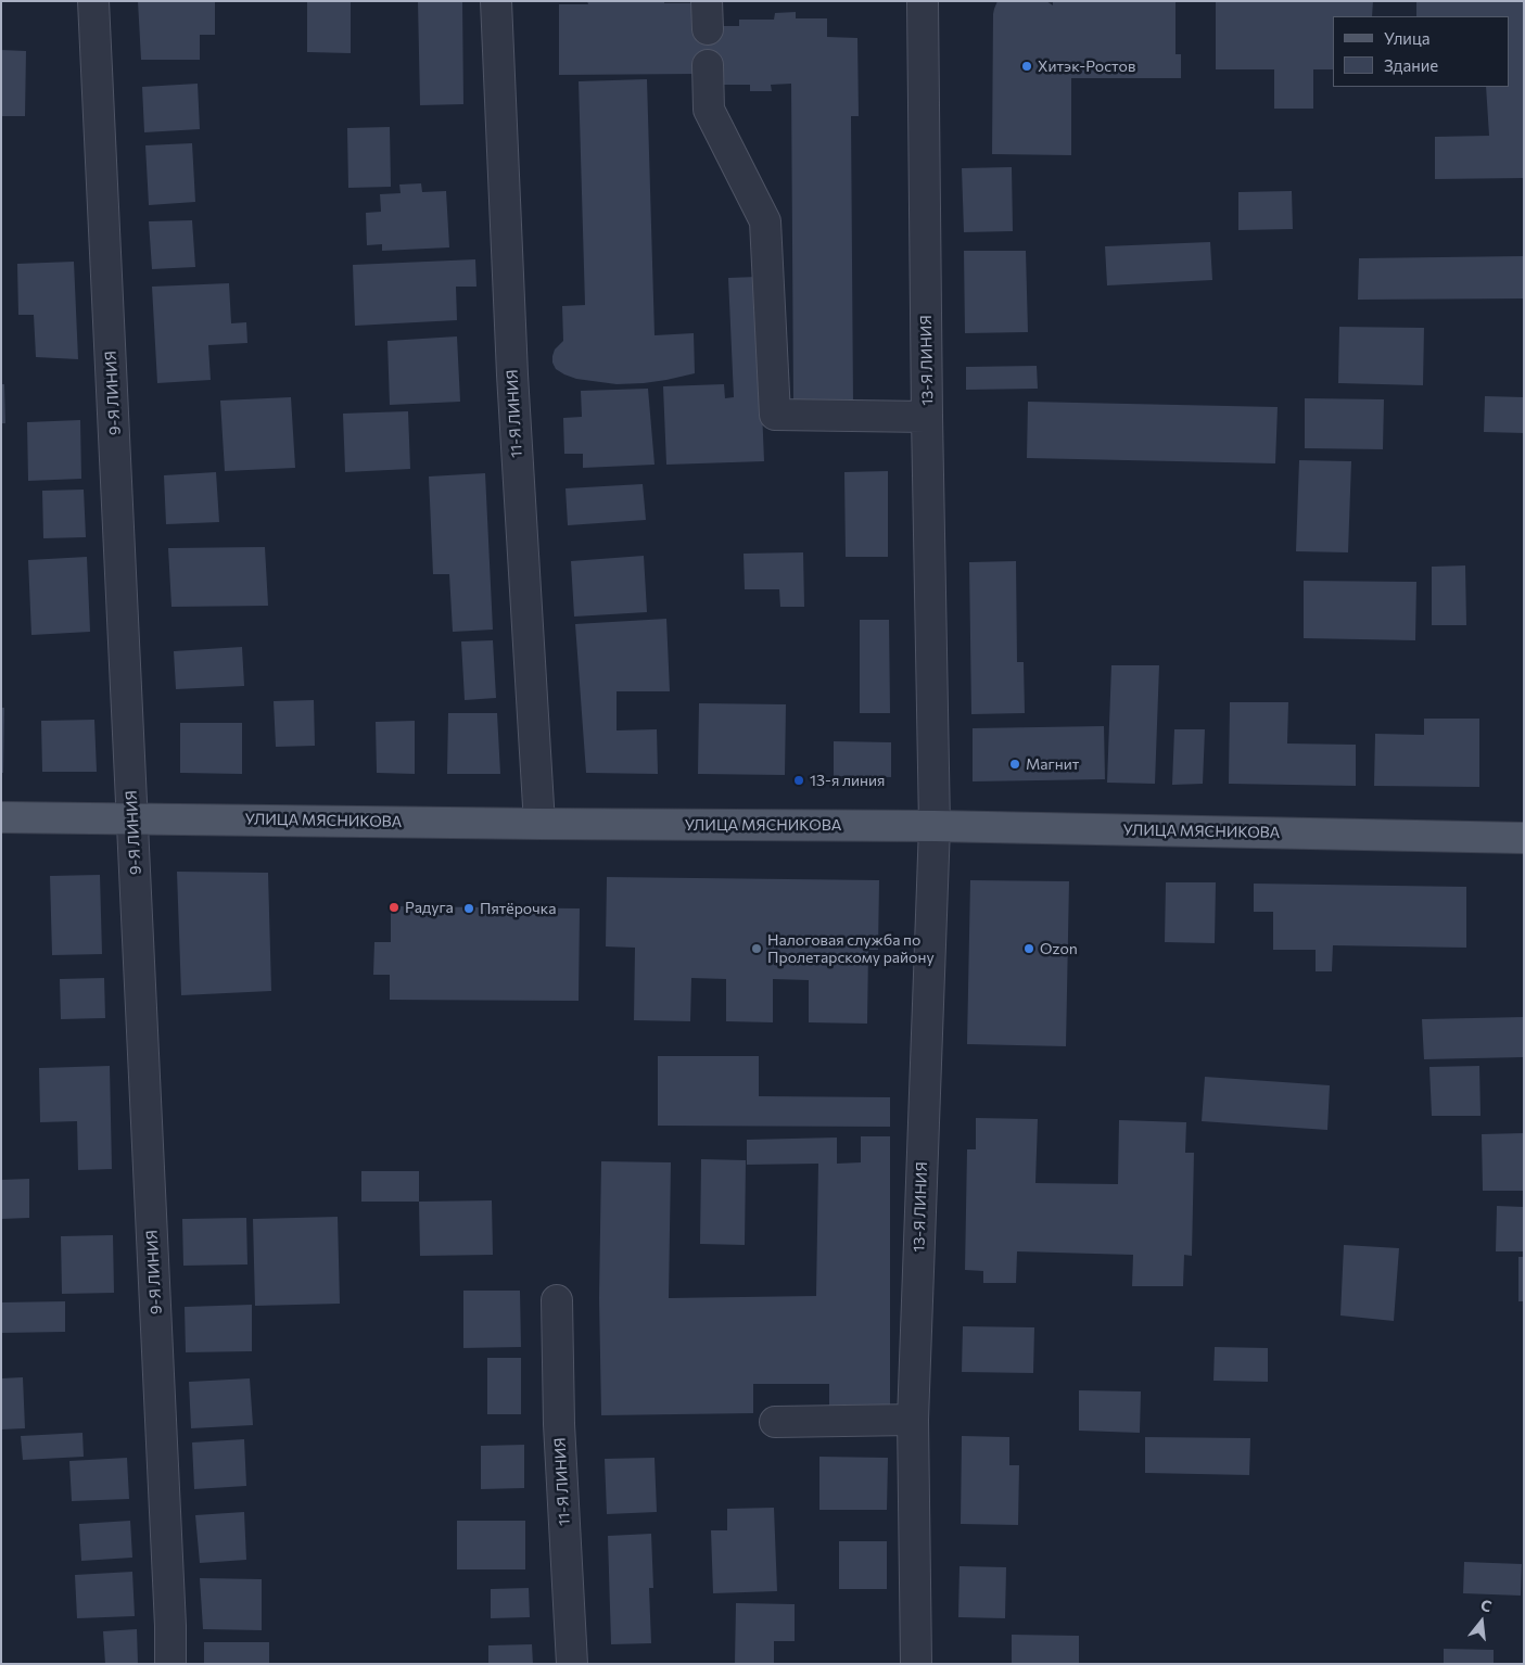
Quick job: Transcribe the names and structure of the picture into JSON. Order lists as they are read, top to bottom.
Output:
{
  "streets": {
    "main road": ["УЛИЦА МЯСНИКОВА"],
    "street": ["13-Я ЛИНИЯ", "9-Я ЛИНИЯ", "11-Я ЛИНИЯ"]
  },
  "crossings": [
    ["13-Я ЛИНИЯ", "УЛИЦА МЯСНИКОВА"],
    ["9-Я ЛИНИЯ", "УЛИЦА МЯСНИКОВА"],
    ["11-Я ЛИНИЯ", "УЛИЦА МЯСНИКОВА"]
  ],
  "places": [
    "Хитэк-Ростов",
    "Магнит",
    "13-я линия",
    "Радуга",
    "Пятёрочка",
    "Налоговая служба по Пролетарскому району",
    "Ozon"
  ],
  "legend": ["Улица", "Здание"],
  "north": "top"
}
